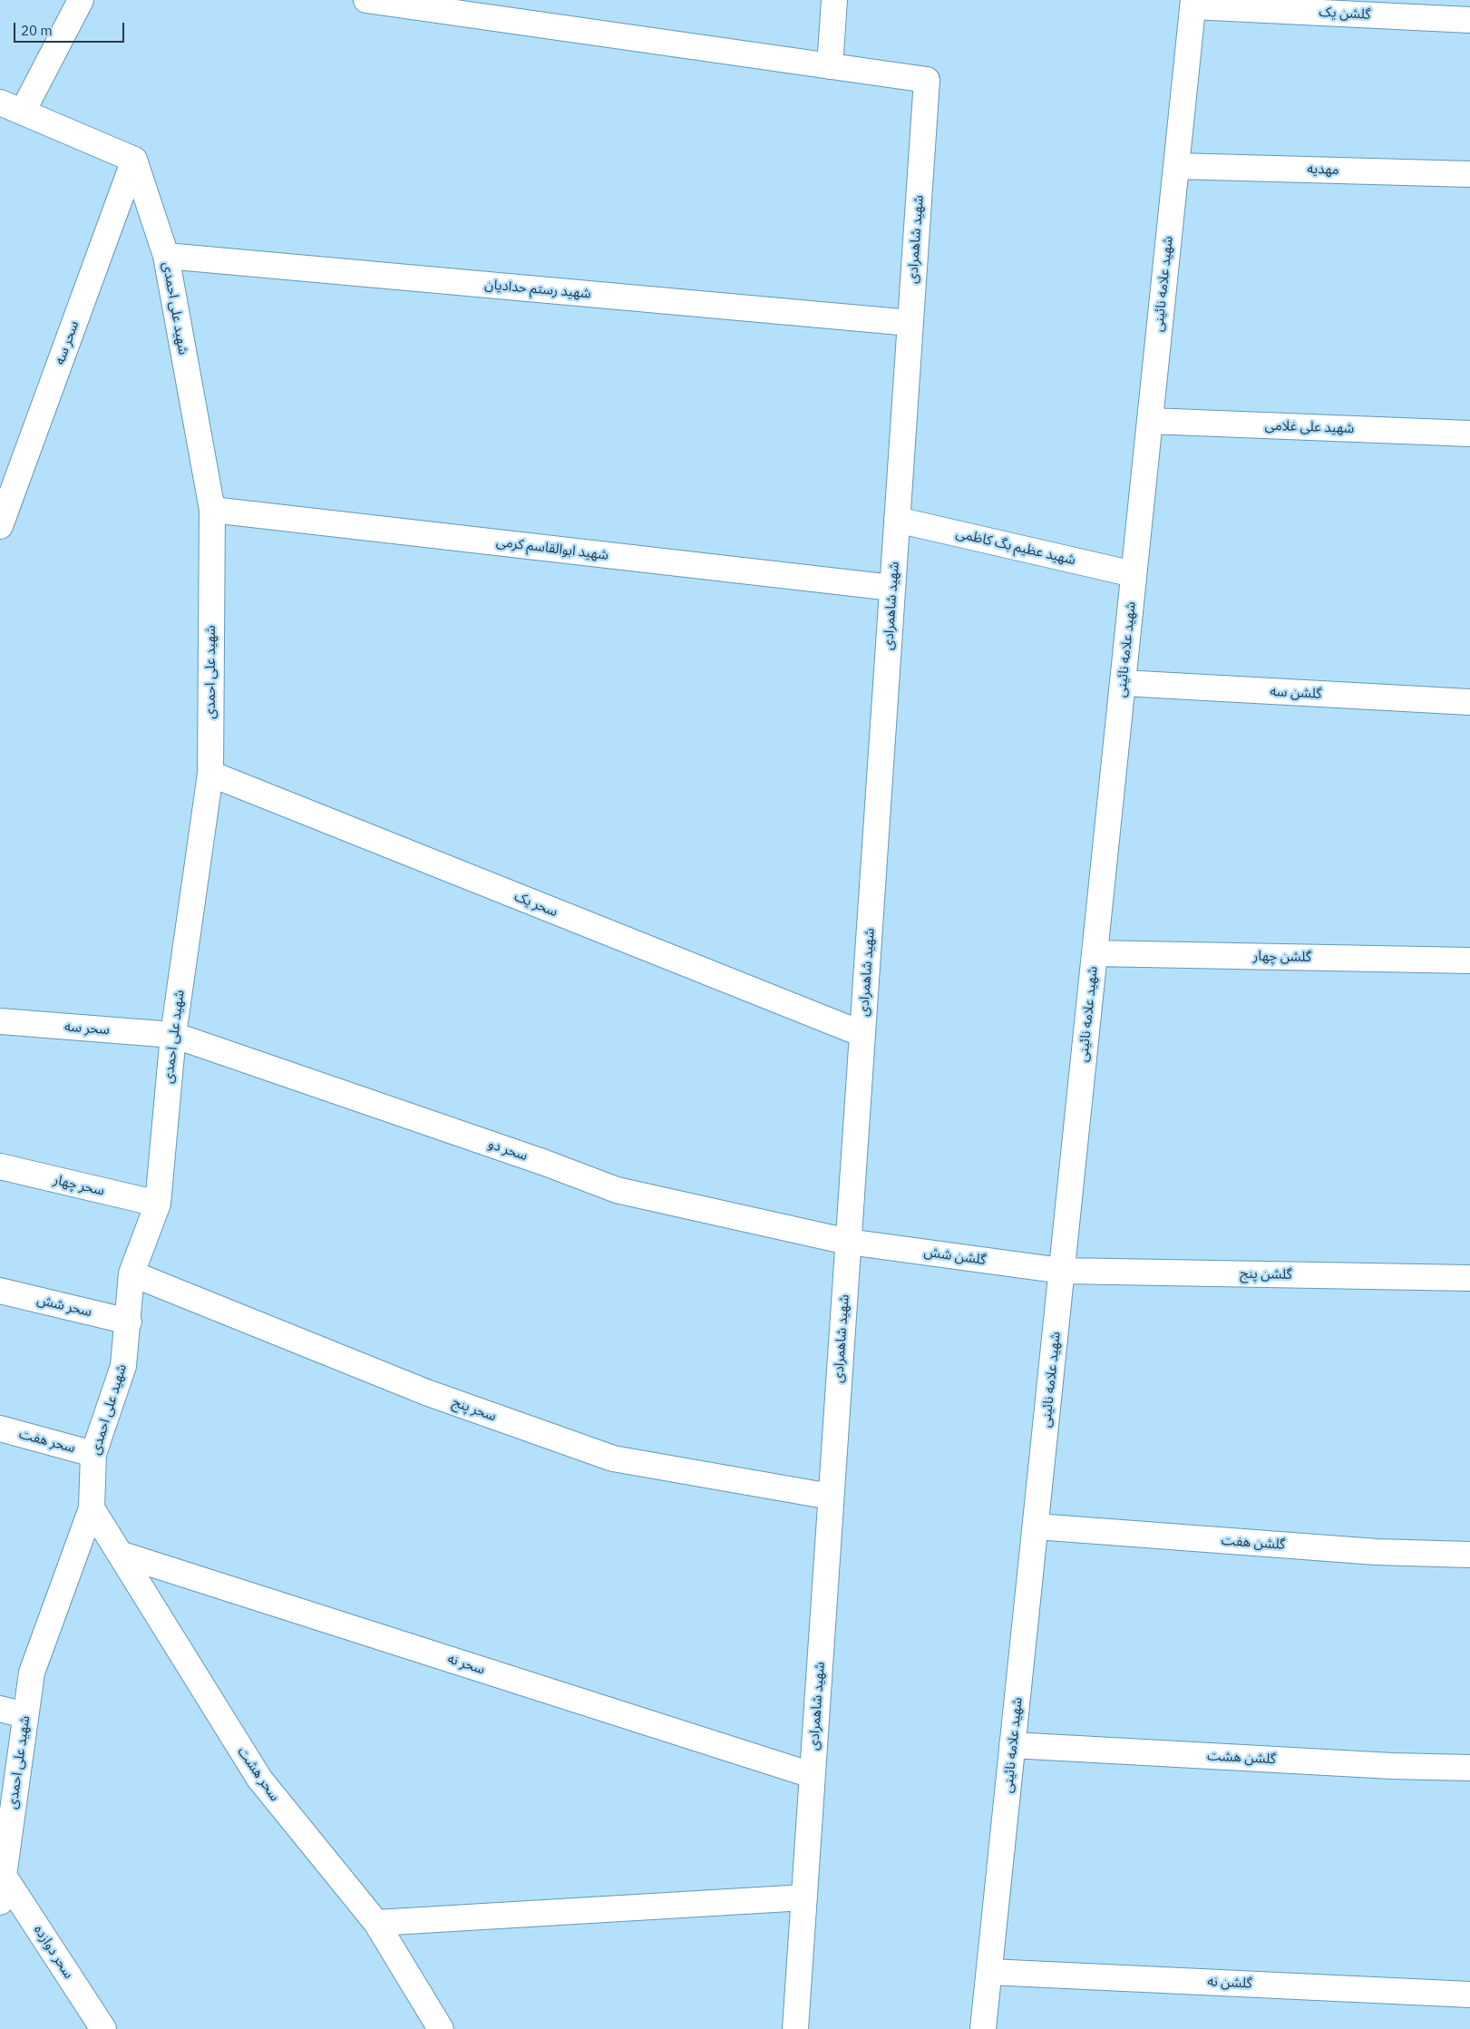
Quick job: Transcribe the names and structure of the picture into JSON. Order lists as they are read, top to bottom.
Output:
{
  "streets": {
    "street": [
      "گلشن یک",
      "مهدیه",
      "شهید شاهمرادی",
      "شهید علامه‌ نائینی",
      "شهید رستم حدادیان",
      "شهید علی احمدی",
      "سحر سه",
      "شهید علی غلامی",
      "شهید عظیم بگ کاظمی",
      "شهید ابوالقاسم کرمی",
      "گلشن سه",
      "سحر یک",
      "گلشن چهار",
      "سحر دو",
      "سحر چهار",
      "گلشن شش",
      "گلشن پنج",
      "سحر شش",
      "سحر پنج",
      "سحر هفت",
      "گلشن هفت",
      "سحر نه",
      "گلشن هشت",
      "سحر هشت",
      "سحر دوازده",
      "گلشن نه"
    ]
  },
  "crossings": [
    ["گلشن یک", "شهید علامه‌ نائینی"],
    ["مهدیه", "شهید علامه‌ نائینی"],
    ["شهید شاهمرادی", "شهید رستم حدادیان"],
    ["شهید شاهمرادی", "شهید عظیم بگ کاظمی"],
    ["شهید شاهمرادی", "شهید ابوالقاسم کرمی"],
    ["شهید شاهمرادی", "سحر یک"],
    ["شهید شاهمرادی", "سحر دو"],
    ["شهید شاهمرادی", "گلشن شش"],
    ["شهید شاهمرادی", "سحر پنج"],
    ["شهید شاهمرادی", "سحر نه"],
    ["شهید علامه‌ نائینی", "شهید علی غلامی"],
    ["شهید علامه‌ نائینی", "شهید عظیم بگ کاظمی"],
    ["شهید علامه‌ نائینی", "گلشن سه"],
    ["شهید علامه‌ نائینی", "گلشن چهار"],
    ["شهید علامه‌ نائینی", "گلشن شش"],
    ["شهید علامه‌ نائینی", "گلشن پنج"],
    ["شهید علامه‌ نائینی", "گلشن هفت"],
    ["شهید علامه‌ نائینی", "گلشن هشت"],
    ["شهید علامه‌ نائینی", "گلشن نه"],
    ["شهید رستم حدادیان", "شهید علی احمدی"],
    ["شهید علی احمدی", "سحر سه"],
    ["شهید علی احمدی", "شهید ابوالقاسم کرمی"],
    ["شهید علی احمدی", "سحر یک"],
    ["شهید علی احمدی", "سحر دو"],
    ["شهید علی احمدی", "سحر چهار"],
    ["شهید علی احمدی", "سحر شش"],
    ["شهید علی احمدی", "سحر پنج"],
    ["شهید علی احمدی", "سحر هفت"],
    ["شهید علی احمدی", "سحر هشت"],
    ["شهید علی احمدی", "سحر دوازده"],
    ["سحر سه", "سحر دو"],
    ["سحر دو", "گلشن شش"],
    ["گلشن شش", "گلشن پنج"],
    ["سحر نه", "سحر هشت"]
  ],
  "scale_bar": "20 m"
}
